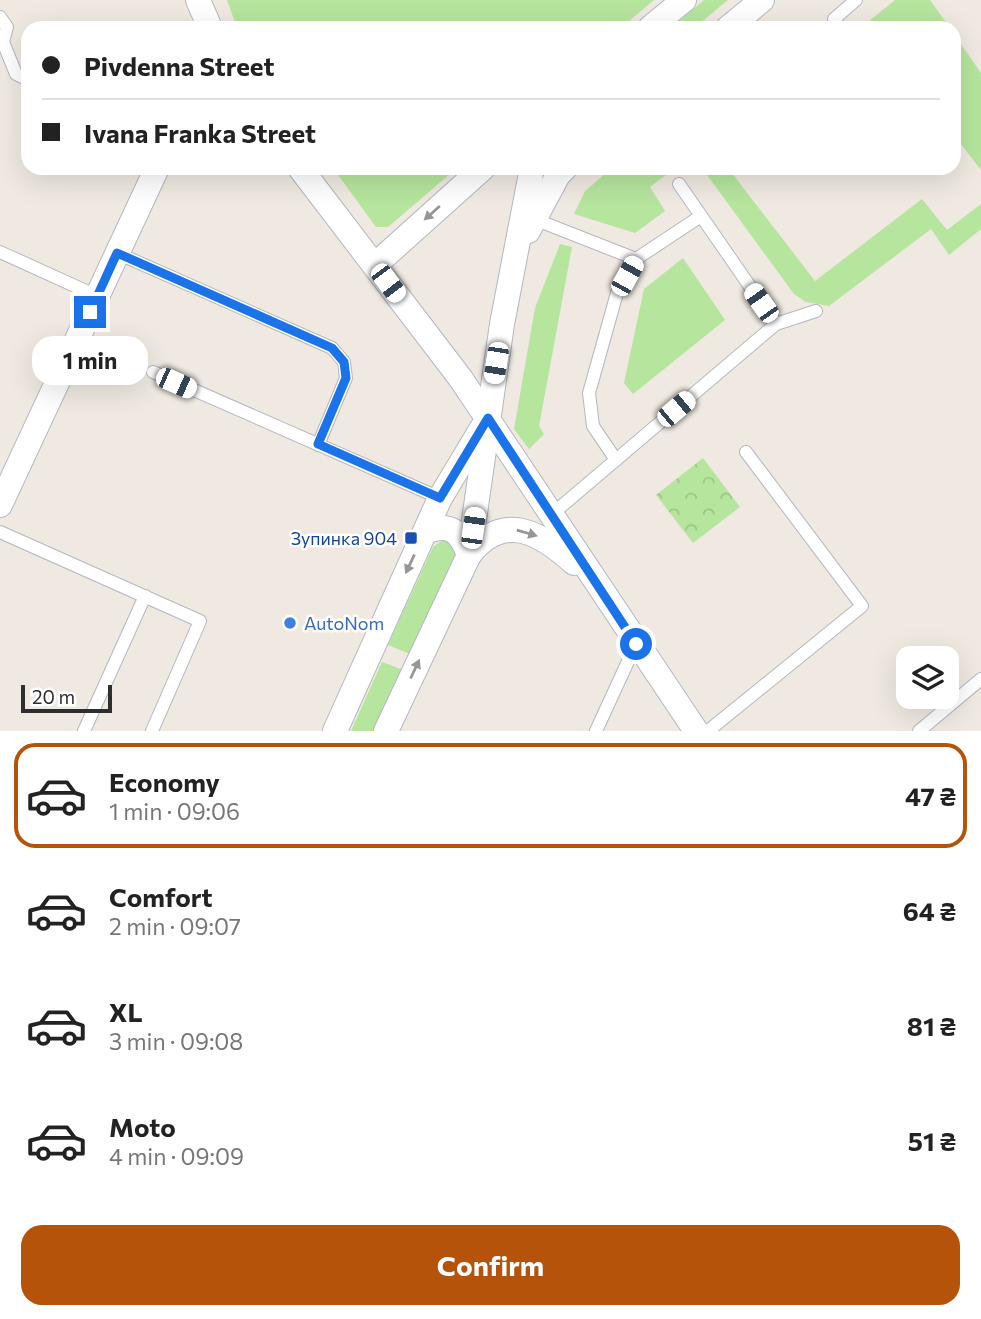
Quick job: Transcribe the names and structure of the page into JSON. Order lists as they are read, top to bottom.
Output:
{
  "places": {
    "transit": ["Зупинка 904"],
    "other": ["AutoNom"]
  },
  "scale_bar": "20 m",
  "page": {
    "banner": ["Pivdenna Street", "Ivana Franka Street"],
    "bubble": "1 min",
    "scale": "20 m",
    "list": [
      {
        "name": "Economy",
        "note": "1 min · 09:06",
        "value": "47 ₴"
      },
      {
        "name": "Comfort",
        "note": "2 min · 09:07",
        "value": "64 ₴"
      },
      {
        "name": "XL",
        "note": "3 min · 09:08",
        "value": "81 ₴"
      },
      {
        "name": "Moto",
        "note": "4 min · 09:09",
        "value": "51 ₴"
      }
    ],
    "buttons": "Confirm"
  }
}
